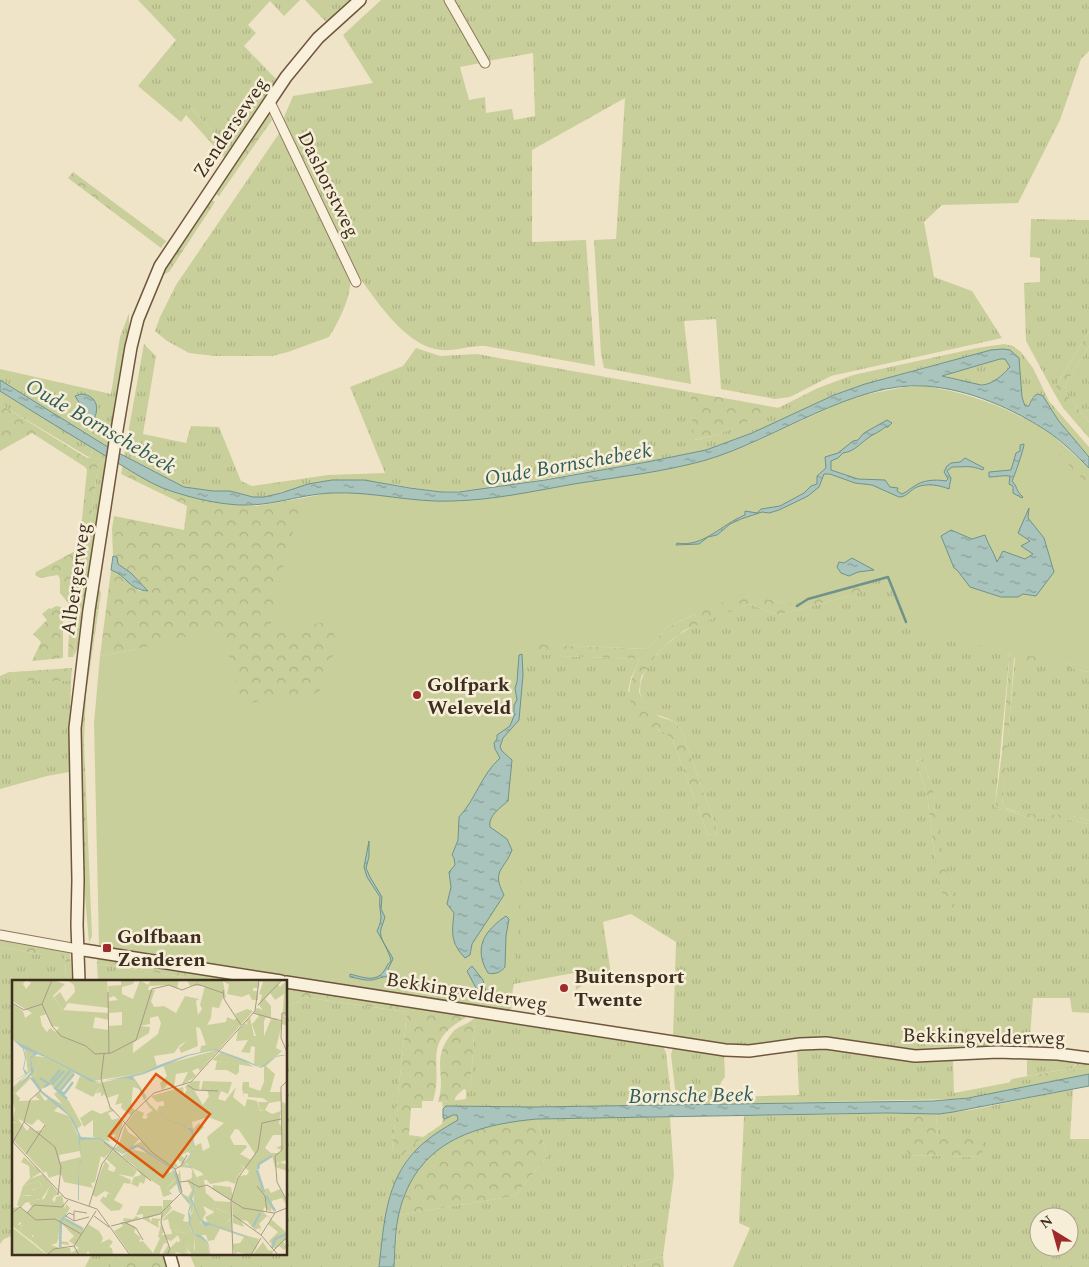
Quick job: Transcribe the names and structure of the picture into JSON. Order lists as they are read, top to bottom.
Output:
{
  "streets": {
    "main road": ["Zenderseweg", "Albergerweg", "Bekkingvelderweg"],
    "street": ["Dashorstweg"]
  },
  "crossings": [
    ["Zenderseweg", "Dashorstweg"],
    ["Zenderseweg", "Albergerweg"]
  ],
  "water": ["Oude Bornschebeek", "Bornsche Beek"],
  "places": {
    "other": ["Golfpark Weleveld", "Buitensport Twente"],
    "transit": ["Golfbaan Zenderen"]
  },
  "north": "top left"
}
